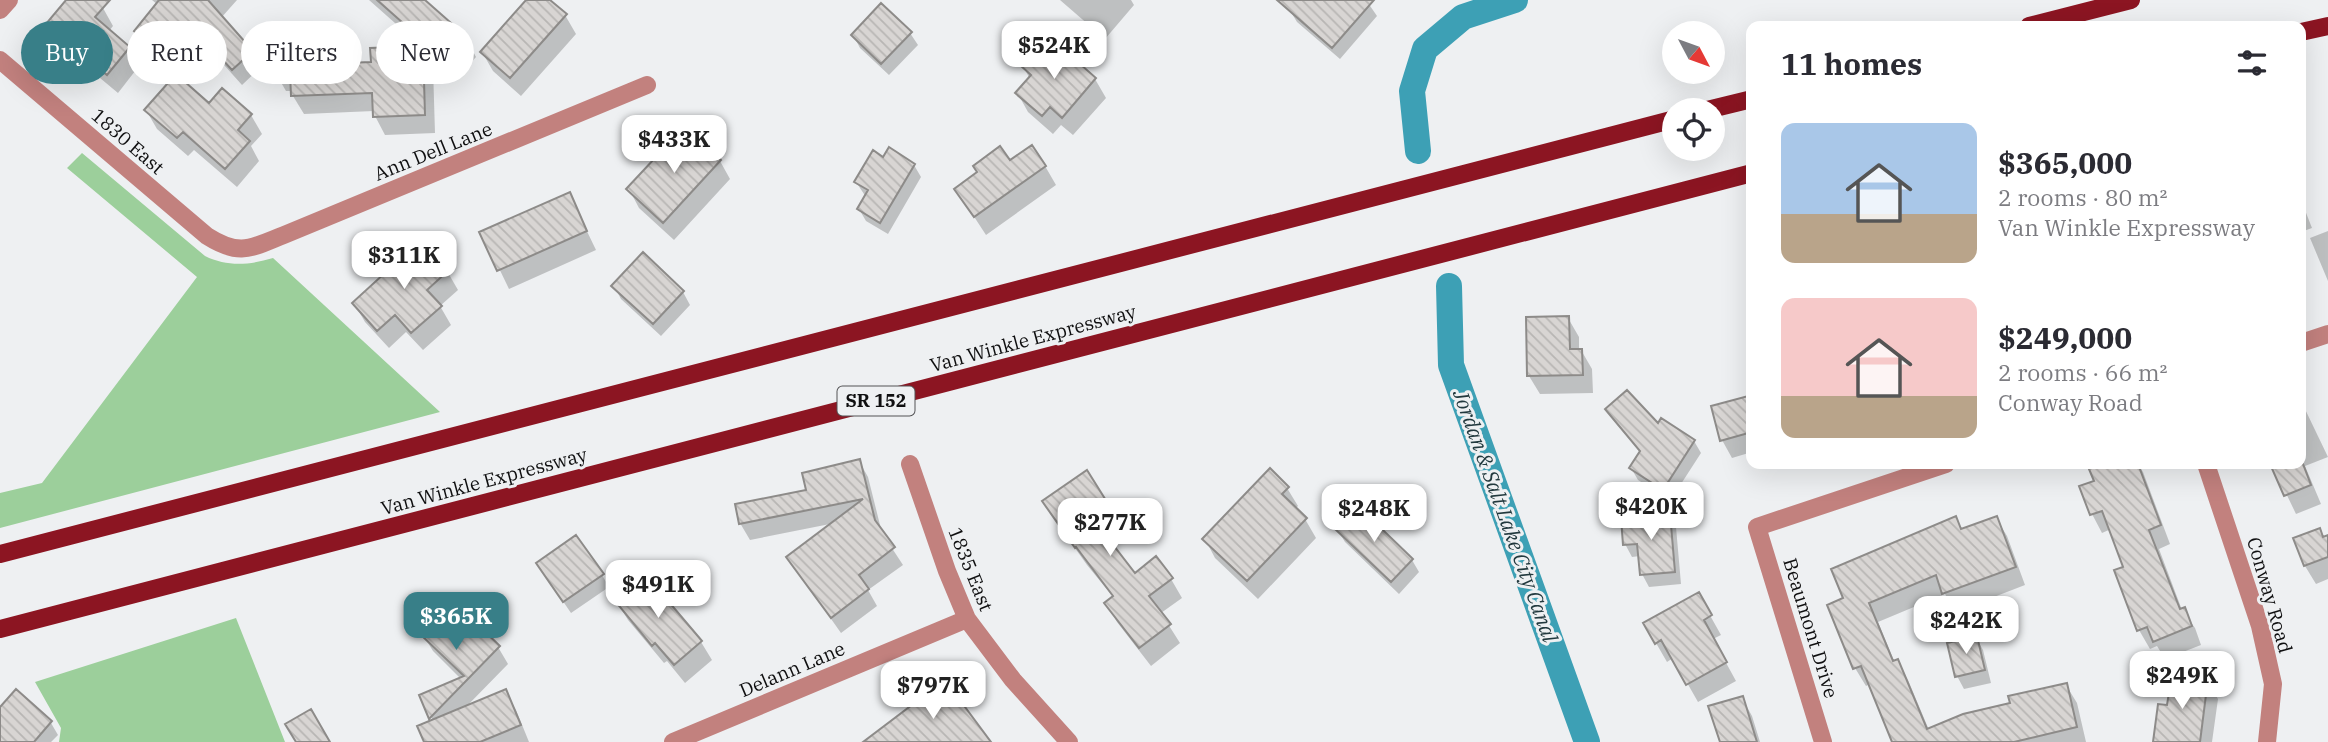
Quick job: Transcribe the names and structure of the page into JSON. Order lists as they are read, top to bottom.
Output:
{
  "streets": {
    "main road": ["Van Winkle Expressway", "SR 152"],
    "street": [
      "1830 East",
      "Ann Dell Lane",
      "1835 East",
      "Conway Road",
      "Beaumont Drive",
      "Delann Lane"
    ]
  },
  "crossings": [
    ["1830 East", "Ann Dell Lane"],
    ["1835 East", "Delann Lane"]
  ],
  "water": ["Jordan & Salt Lake City Canal"],
  "north": "bottom right",
  "page": {
    "price": [
      "$524K",
      "$433K",
      "$311K",
      "$420K",
      "$248K",
      "$277K",
      "$491K",
      "$365K",
      "$242K",
      "$249K",
      "$797K"
    ],
    "chip": [
      "Buy",
      "Rent",
      "Filters",
      "New"
    ],
    "heading": "11 homes",
    "list": [
      {
        "name": "$365,000",
        "note": "2 rooms · 80 m² · Van Winkle Expressway"
      },
      {
        "name": "$249,000",
        "note": "2 rooms · 66 m² · Conway Road"
      }
    ]
  }
}
